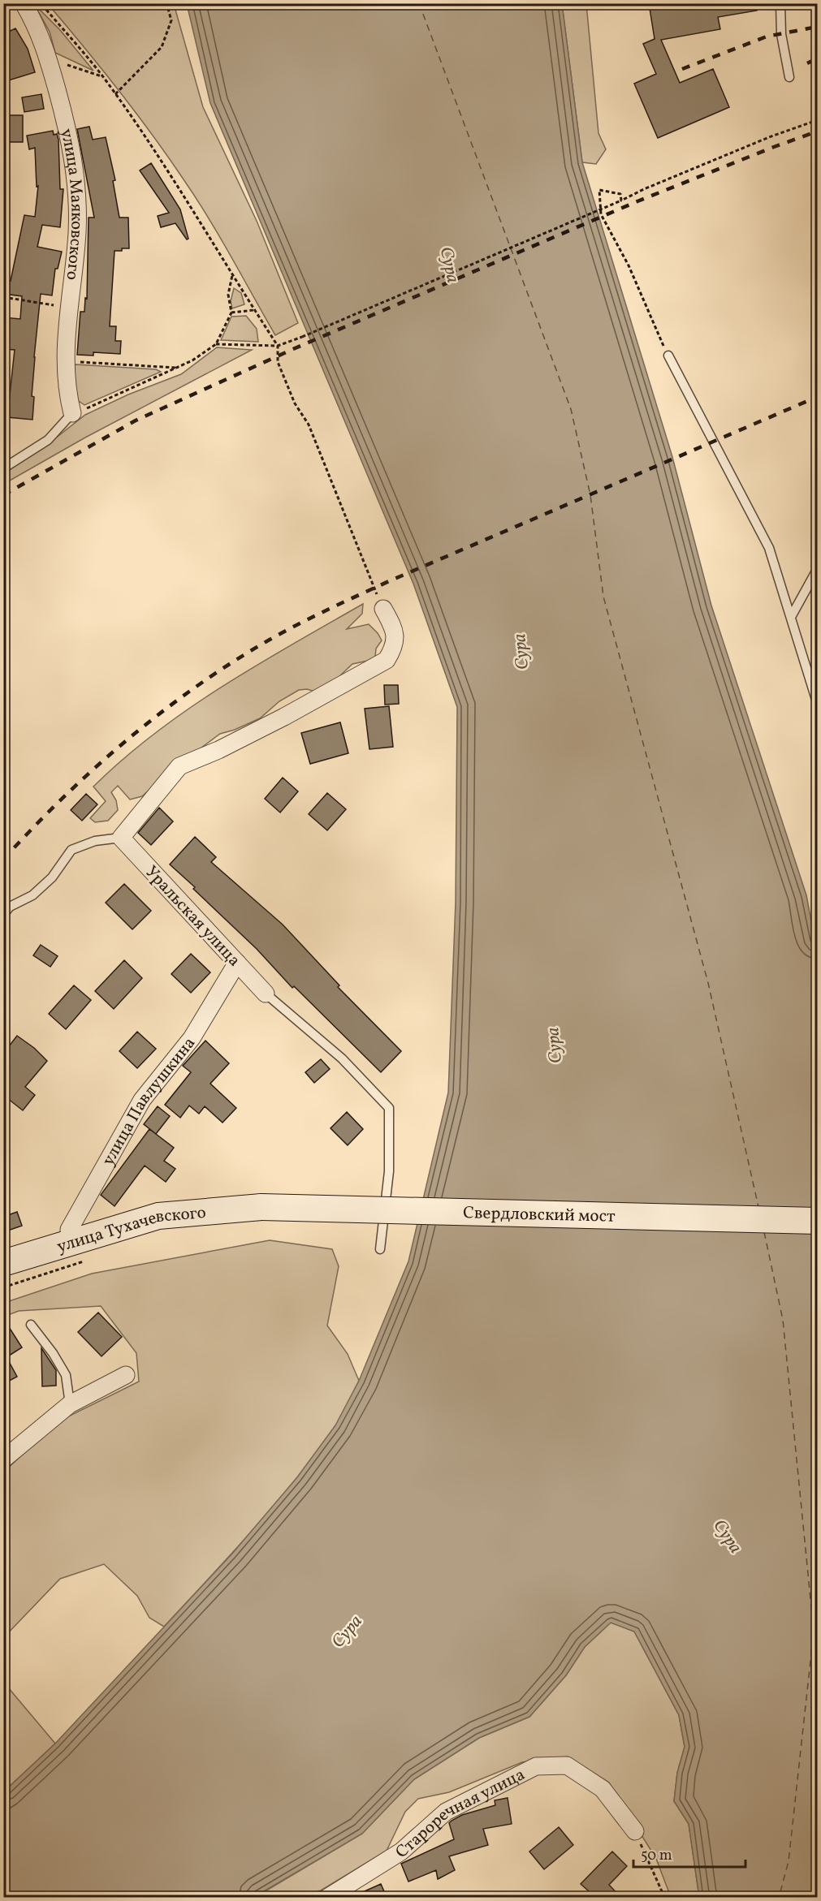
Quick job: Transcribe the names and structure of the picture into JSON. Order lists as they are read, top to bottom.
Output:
{
  "streets": {
    "main road": ["Свердловский мост", "улица Тухачевского"],
    "street": [
      "улица Маяковского",
      "Уральская улица",
      "улица Павлушкина",
      "Староречная улица"
    ]
  },
  "crossings": [
    ["Уральская улица", "улица Павлушкина"],
    ["улица Павлушкина", "улица Тухачевского"],
    ["Свердловский мост", "улица Тухачевского"]
  ],
  "water": ["Сура"],
  "scale_bar": "50 m"
}
